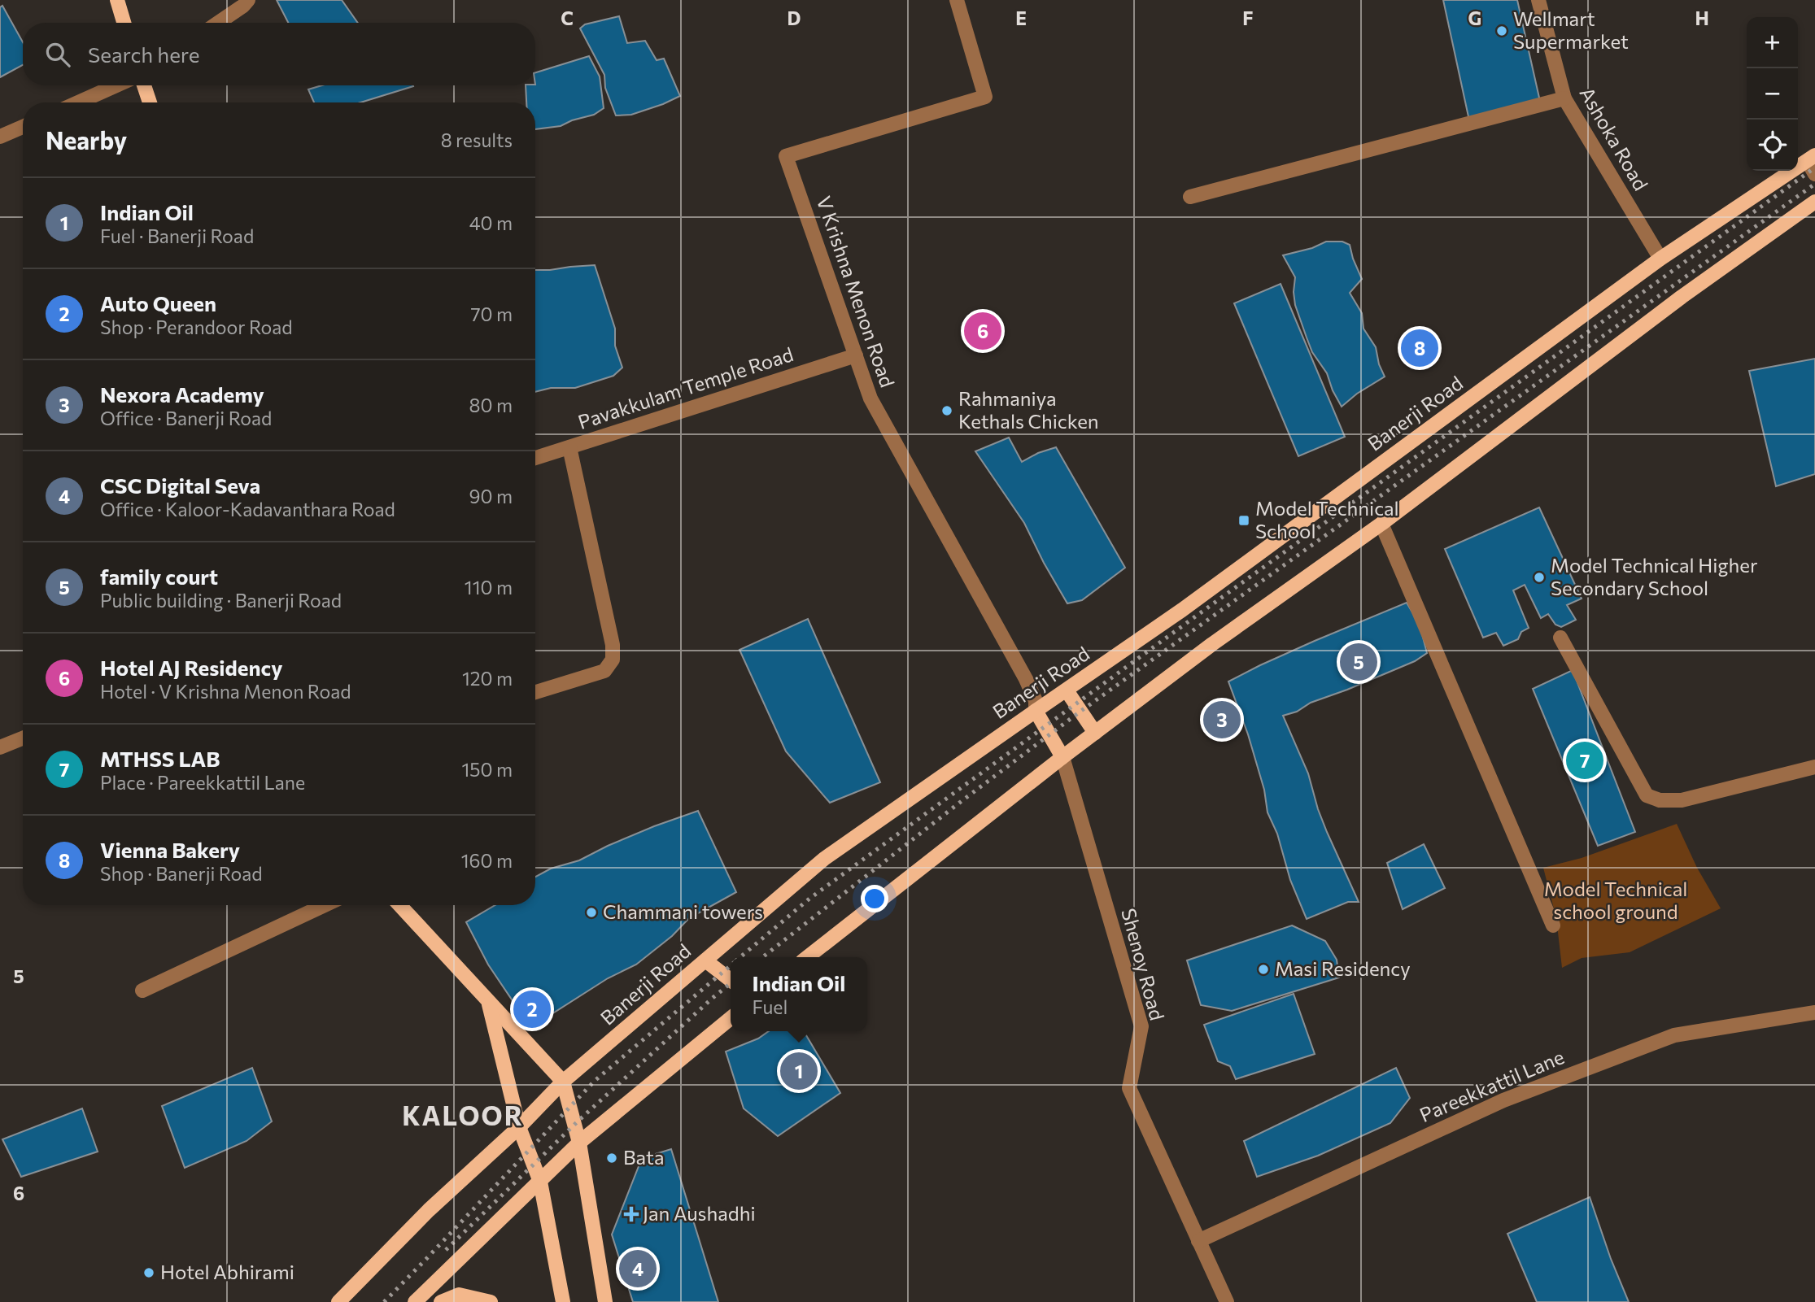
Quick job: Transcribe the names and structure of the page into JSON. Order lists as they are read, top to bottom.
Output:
{
  "streets": {
    "main road": ["Banerji Road"],
    "street": [
      "Ashoka Road",
      "V Krishna Menon Road",
      "Pavakkulam Temple Road",
      "Shenoy Road",
      "Pareekkattil Lane"
    ]
  },
  "crossings": [
    ["Ashoka Road", "Banerji Road"],
    ["V Krishna Menon Road", "Pavakkulam Temple Road"],
    ["V Krishna Menon Road", "Banerji Road"],
    ["Shenoy Road", "Pareekkattil Lane"]
  ],
  "districts": ["KALOOR"],
  "parks": ["Model Technical school ground"],
  "places": {
    "other": [
      "Wellmart Supermarket",
      "Rahmaniya Kethals Chicken",
      "Model Technical Higher Secondary School",
      "Chammani towers",
      "Masi Residency",
      "Bata",
      "Hotel Abhirami"
    ],
    "transit": ["Model Technical School"],
    "health": ["Jan Aushadhi"]
  },
  "page": {
    "map_buttons": ["+", "−"],
    "search": "Search here",
    "heading": ["Nearby", "8 results"],
    "list": [
      {
        "mark": "1",
        "name": "Indian Oil",
        "note": "Fuel · Banerji Road",
        "value": "40 m"
      },
      {
        "mark": "2",
        "name": "Auto Queen",
        "note": "Shop · Perandoor Road",
        "value": "70 m"
      },
      {
        "mark": "3",
        "name": "Nexora Academy",
        "note": "Office · Banerji Road",
        "value": "80 m"
      },
      {
        "mark": "4",
        "name": "CSC Digital Seva",
        "note": "Office · Kaloor-Kadavanthara Road",
        "value": "90 m"
      },
      {
        "mark": "5",
        "name": "family court",
        "note": "Public building · Banerji Road",
        "value": "110 m"
      },
      {
        "mark": "6",
        "name": "Hotel AJ Residency",
        "note": "Hotel · V Krishna Menon Road",
        "value": "120 m"
      },
      {
        "mark": "7",
        "name": "MTHSS LAB",
        "note": "Place · Pareekkattil Lane",
        "value": "150 m"
      },
      {
        "mark": "8",
        "name": "Vienna Bakery",
        "note": "Shop · Banerji Road",
        "value": "160 m"
      }
    ],
    "pins": [
      "6",
      "8",
      "5",
      "3",
      "7",
      "2",
      "1",
      "4"
    ],
    "popup": ["Indian Oil", "Fuel"]
  },
  "grid": {
    "columns": [
      "C",
      "D",
      "E",
      "F",
      "G",
      "H"
    ],
    "rows": ["5", "6"]
  }
}
